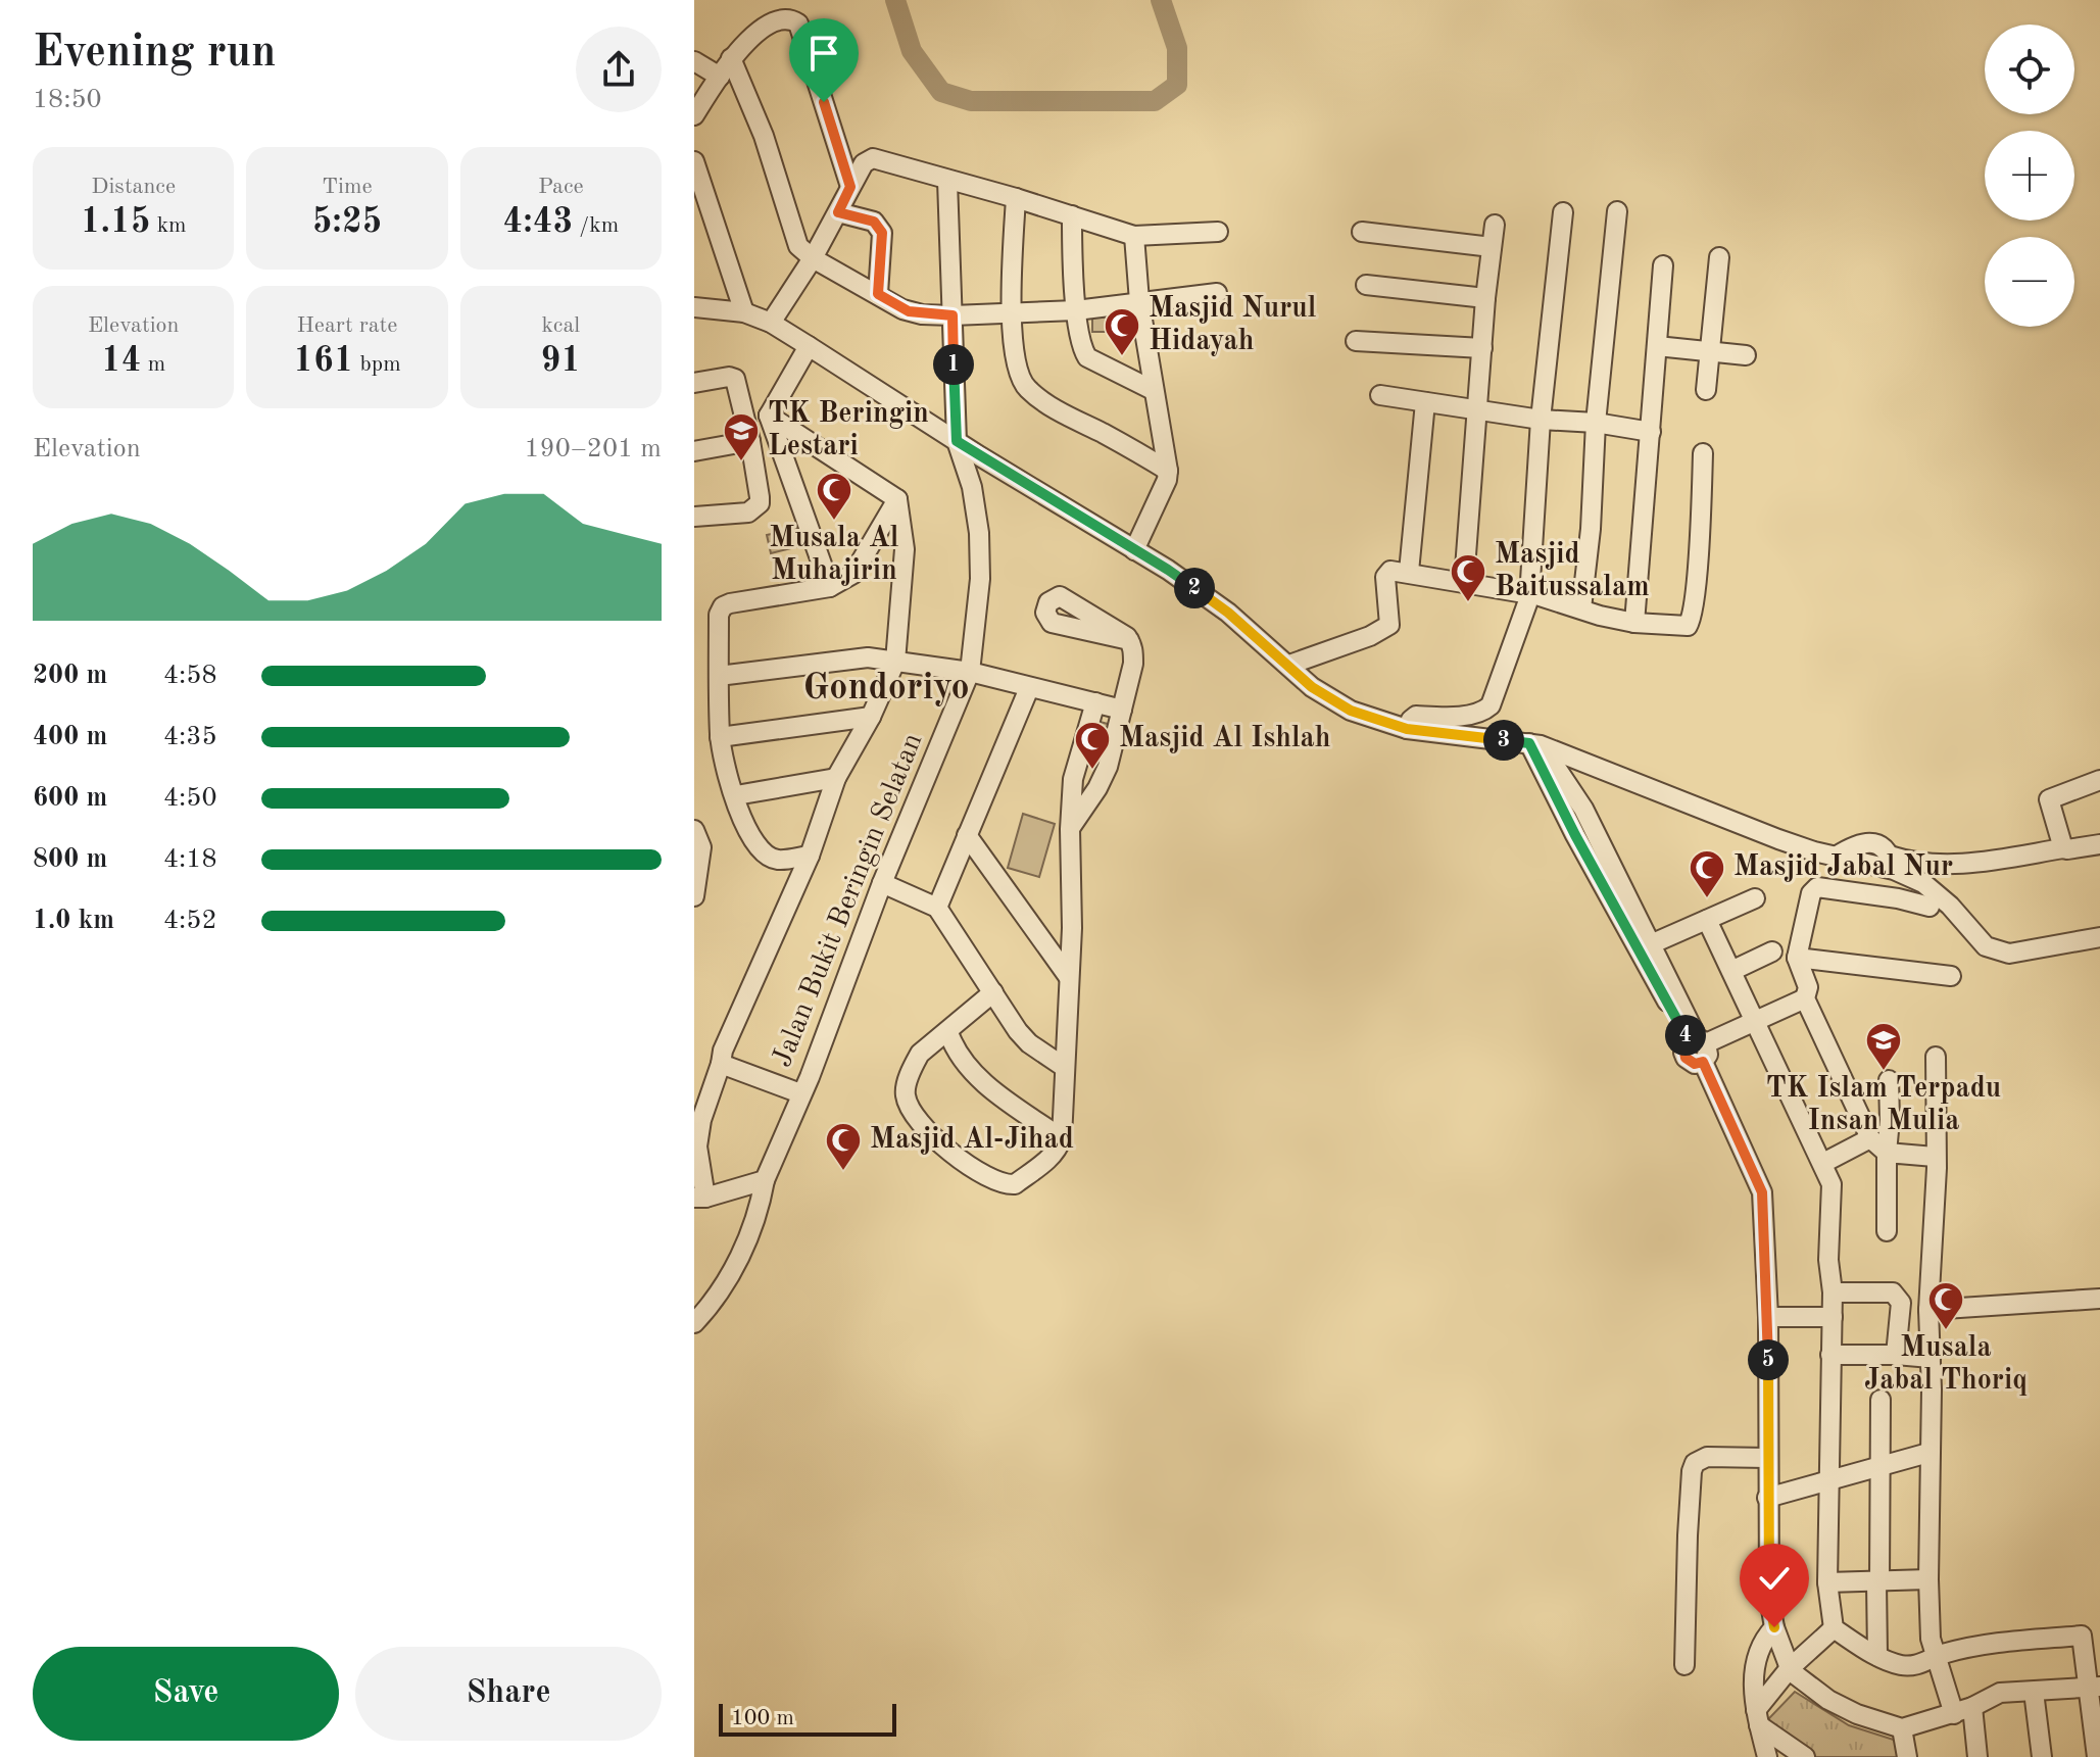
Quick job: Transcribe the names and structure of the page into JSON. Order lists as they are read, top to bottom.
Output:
{
  "streets": {
    "street": ["Jalan Bukit Beringin Selatan"]
  },
  "districts": ["Gondoriyo"],
  "places": {
    "mosque": [
      "Masjid Nurul Hidayah",
      "Musala Al Muhajirin",
      "Masjid Baitussalam",
      "Masjid Al Ishlah",
      "Masjid Jabal Nur",
      "Masjid Al-Jihad",
      "Musala Jabal Thoriq"
    ],
    "school or university": ["TK Beringin Lestari", "TK Islam Terpadu Insan Mulia"]
  },
  "scale_bar": "100 m",
  "page": {
    "heading": ["Evening run", "18:50"],
    "map_buttons": ["+", "−"],
    "stats": [
      ["Distance", "1.15 km"],
      ["Time", "5:25"],
      ["Pace", "4:43 /km"],
      ["Elevation", "14 m"],
      ["Heart rate", "161 bpm"],
      ["kcal", "91"]
    ],
    "pins": [
      "1",
      "2",
      "3",
      "4",
      "5"
    ],
    "chart": ["Elevation", "190–201 m"],
    "list": [
      {
        "name": "200 m",
        "note": "4:58"
      },
      {
        "name": "400 m",
        "note": "4:35"
      },
      {
        "name": "600 m",
        "note": "4:50"
      },
      {
        "name": "800 m",
        "note": "4:18"
      },
      {
        "name": "1.0 km",
        "note": "4:52"
      }
    ],
    "buttons": ["Save", "Share"],
    "scale": "100 m"
  }
}
